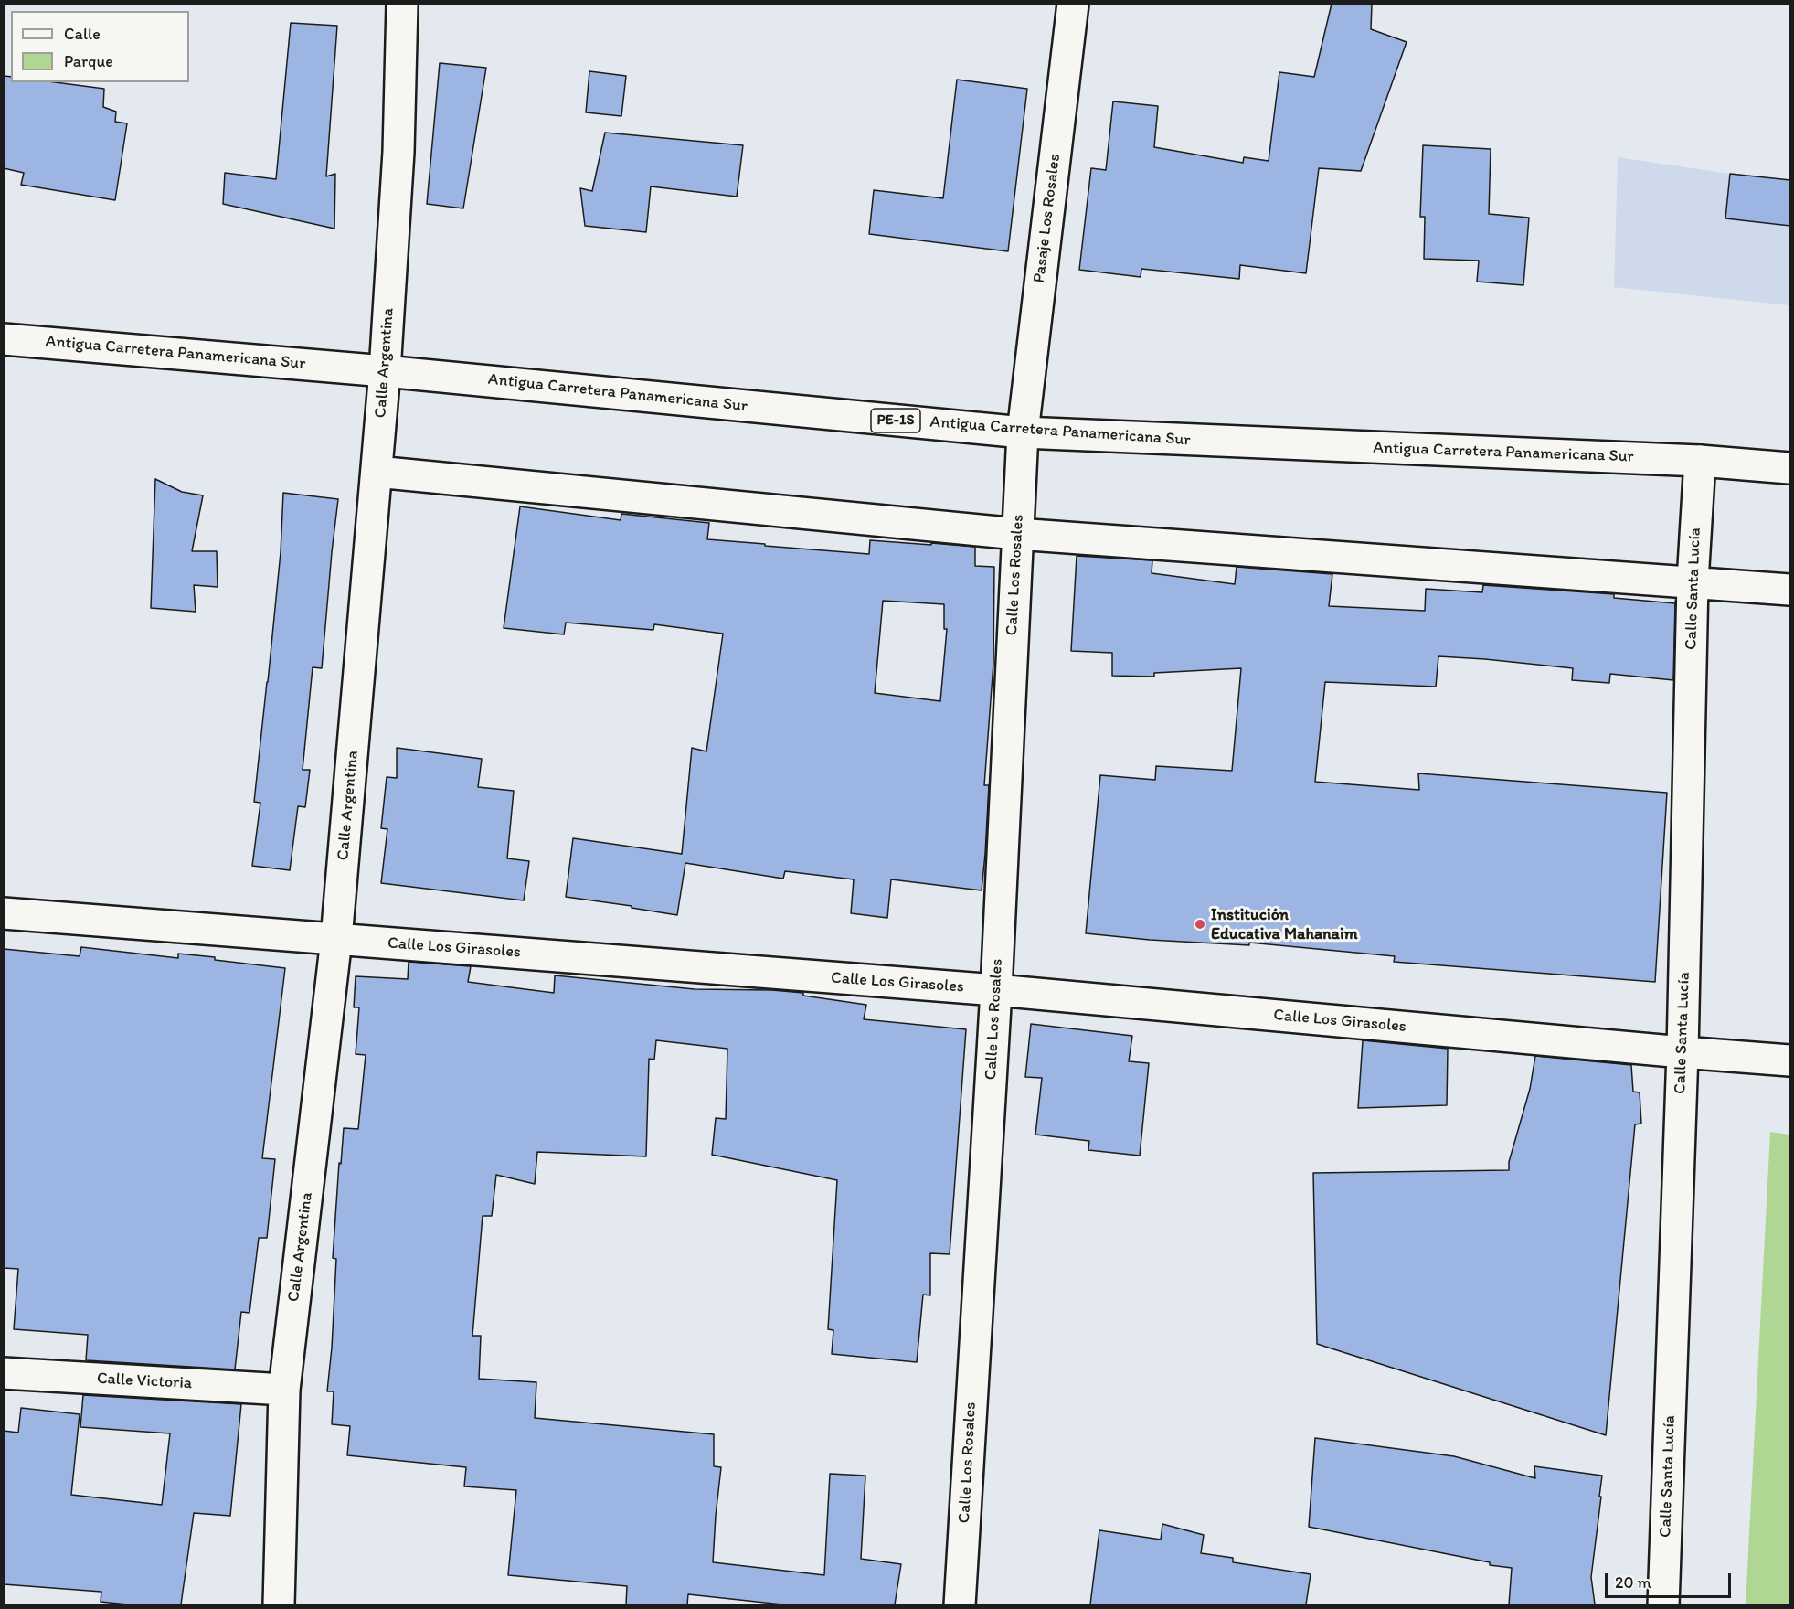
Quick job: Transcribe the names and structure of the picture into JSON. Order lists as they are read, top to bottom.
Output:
{
  "streets": {
    "main road": [
      "Pasaje Los Rosales",
      "Antigua Carretera Panamericana Sur",
      "Calle Argentina",
      "PE-1S",
      "Calle Los Rosales",
      "Calle Santa Lucía",
      "Calle Los Girasoles",
      "Calle Victoria"
    ]
  },
  "crossings": [
    ["Pasaje Los Rosales", "Antigua Carretera Panamericana Sur"],
    ["Pasaje Los Rosales", "Calle Los Rosales"],
    ["Antigua Carretera Panamericana Sur", "Calle Argentina"],
    ["Antigua Carretera Panamericana Sur", "Calle Los Rosales"],
    ["Antigua Carretera Panamericana Sur", "Calle Santa Lucía"],
    ["Calle Argentina", "Calle Los Girasoles"],
    ["Calle Argentina", "Calle Victoria"],
    ["Calle Los Rosales", "Calle Los Girasoles"],
    ["Calle Santa Lucía", "Calle Los Girasoles"]
  ],
  "places": ["Institución Educativa Mahanaim"],
  "legend": ["Calle", "Parque"],
  "scale_bar": "20 m"
}
